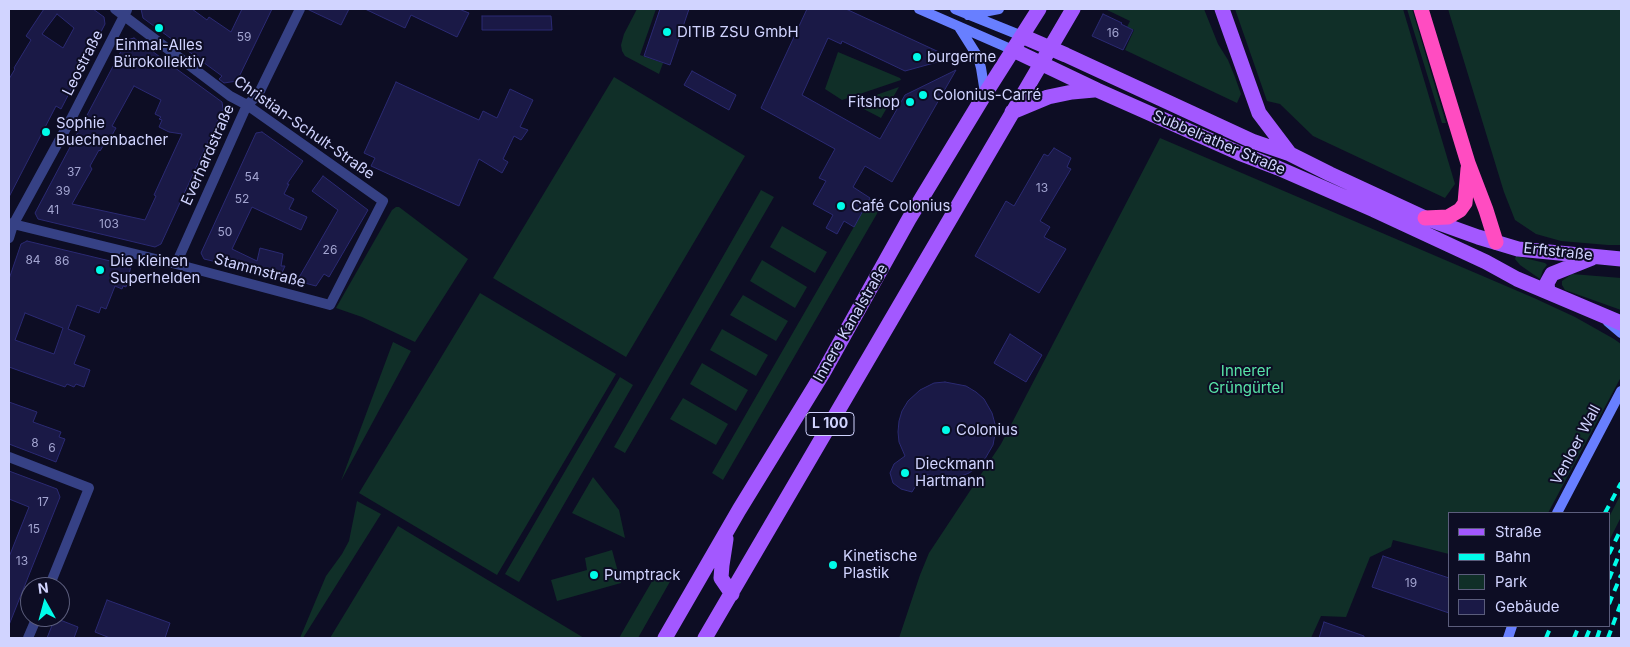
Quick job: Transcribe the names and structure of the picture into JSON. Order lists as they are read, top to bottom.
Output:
{
  "streets": {
    "main road": [
      "Subbelrather Straße",
      "Erftstraße",
      "Innere Kanalstraße",
      "L 100",
      "Venloer Wall"
    ],
    "street": [
      "Leostraße",
      "Christian-Schult-Straße",
      "Everhardstraße",
      "Stammstraße"
    ]
  },
  "crossings": [
    ["Leostraße", "Christian-Schult-Straße"],
    ["Leostraße", "Stammstraße"],
    ["Christian-Schult-Straße", "Everhardstraße"],
    ["Christian-Schult-Straße", "Stammstraße"],
    ["Subbelrather Straße", "Erftstraße"],
    ["Subbelrather Straße", "Innere Kanalstraße"],
    ["Subbelrather Straße", "L 100"],
    ["Everhardstraße", "Stammstraße"]
  ],
  "parks": ["Innerer Grüngürtel"],
  "places": [
    "Einmal-Alles Bürokollektiv",
    "DITIB ZSU GmbH",
    "burgerme",
    "Colonius-Carré",
    "Fitshop",
    "Sophie Buechenbacher",
    "Café Colonius",
    "Die kleinen Superhelden",
    "Colonius",
    "Dieckmann Hartmann",
    "Kinetische Plastik",
    "Pumptrack"
  ],
  "house_numbers": [
    "16",
    "59",
    "37",
    "54",
    "13",
    "39",
    "52",
    "41",
    "103",
    "50",
    "26",
    "84",
    "86",
    "8",
    "6",
    "17",
    "15",
    "13",
    "19"
  ],
  "legend": [
    "Straße",
    "Bahn",
    "Park",
    "Gebäude"
  ],
  "north": "top"
}
